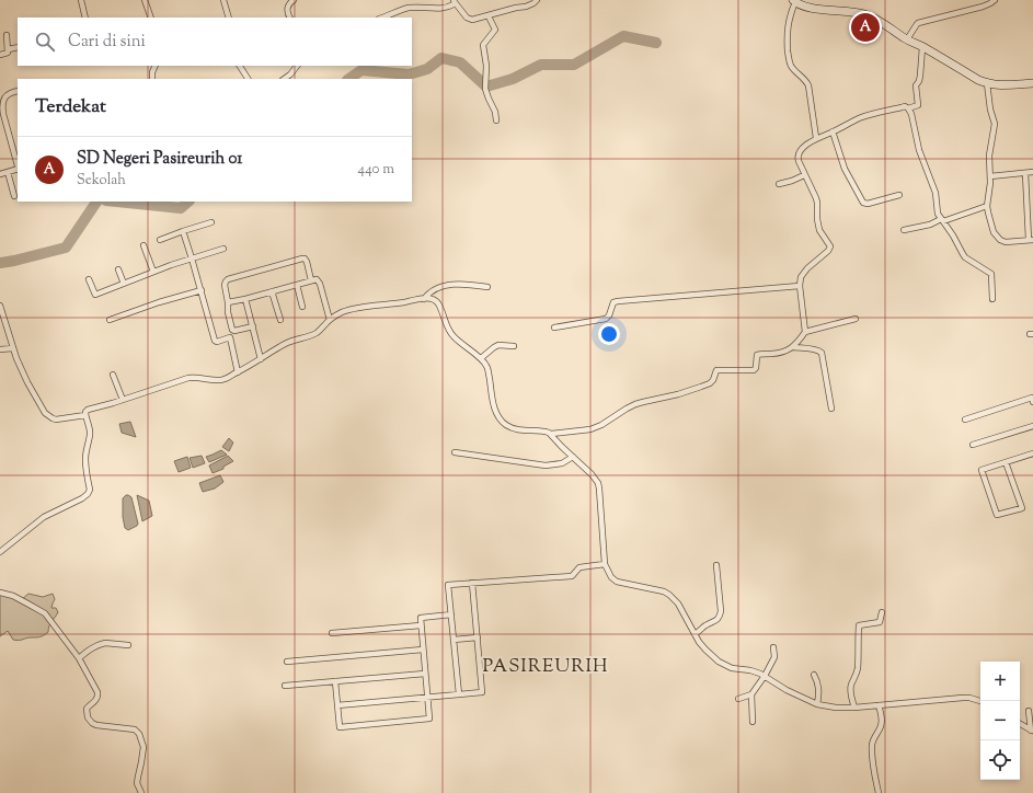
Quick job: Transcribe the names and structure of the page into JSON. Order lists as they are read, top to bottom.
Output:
{
  "districts": ["PASIREURIH"],
  "page": {
    "pins": "A",
    "search": "Cari di sini",
    "heading": "Terdekat",
    "list": [
      {
        "mark": "A",
        "name": "SD Negeri Pasireurih 01",
        "note": "Sekolah",
        "value": "440 m"
      }
    ],
    "map_buttons": ["+", "−"]
  }
}
